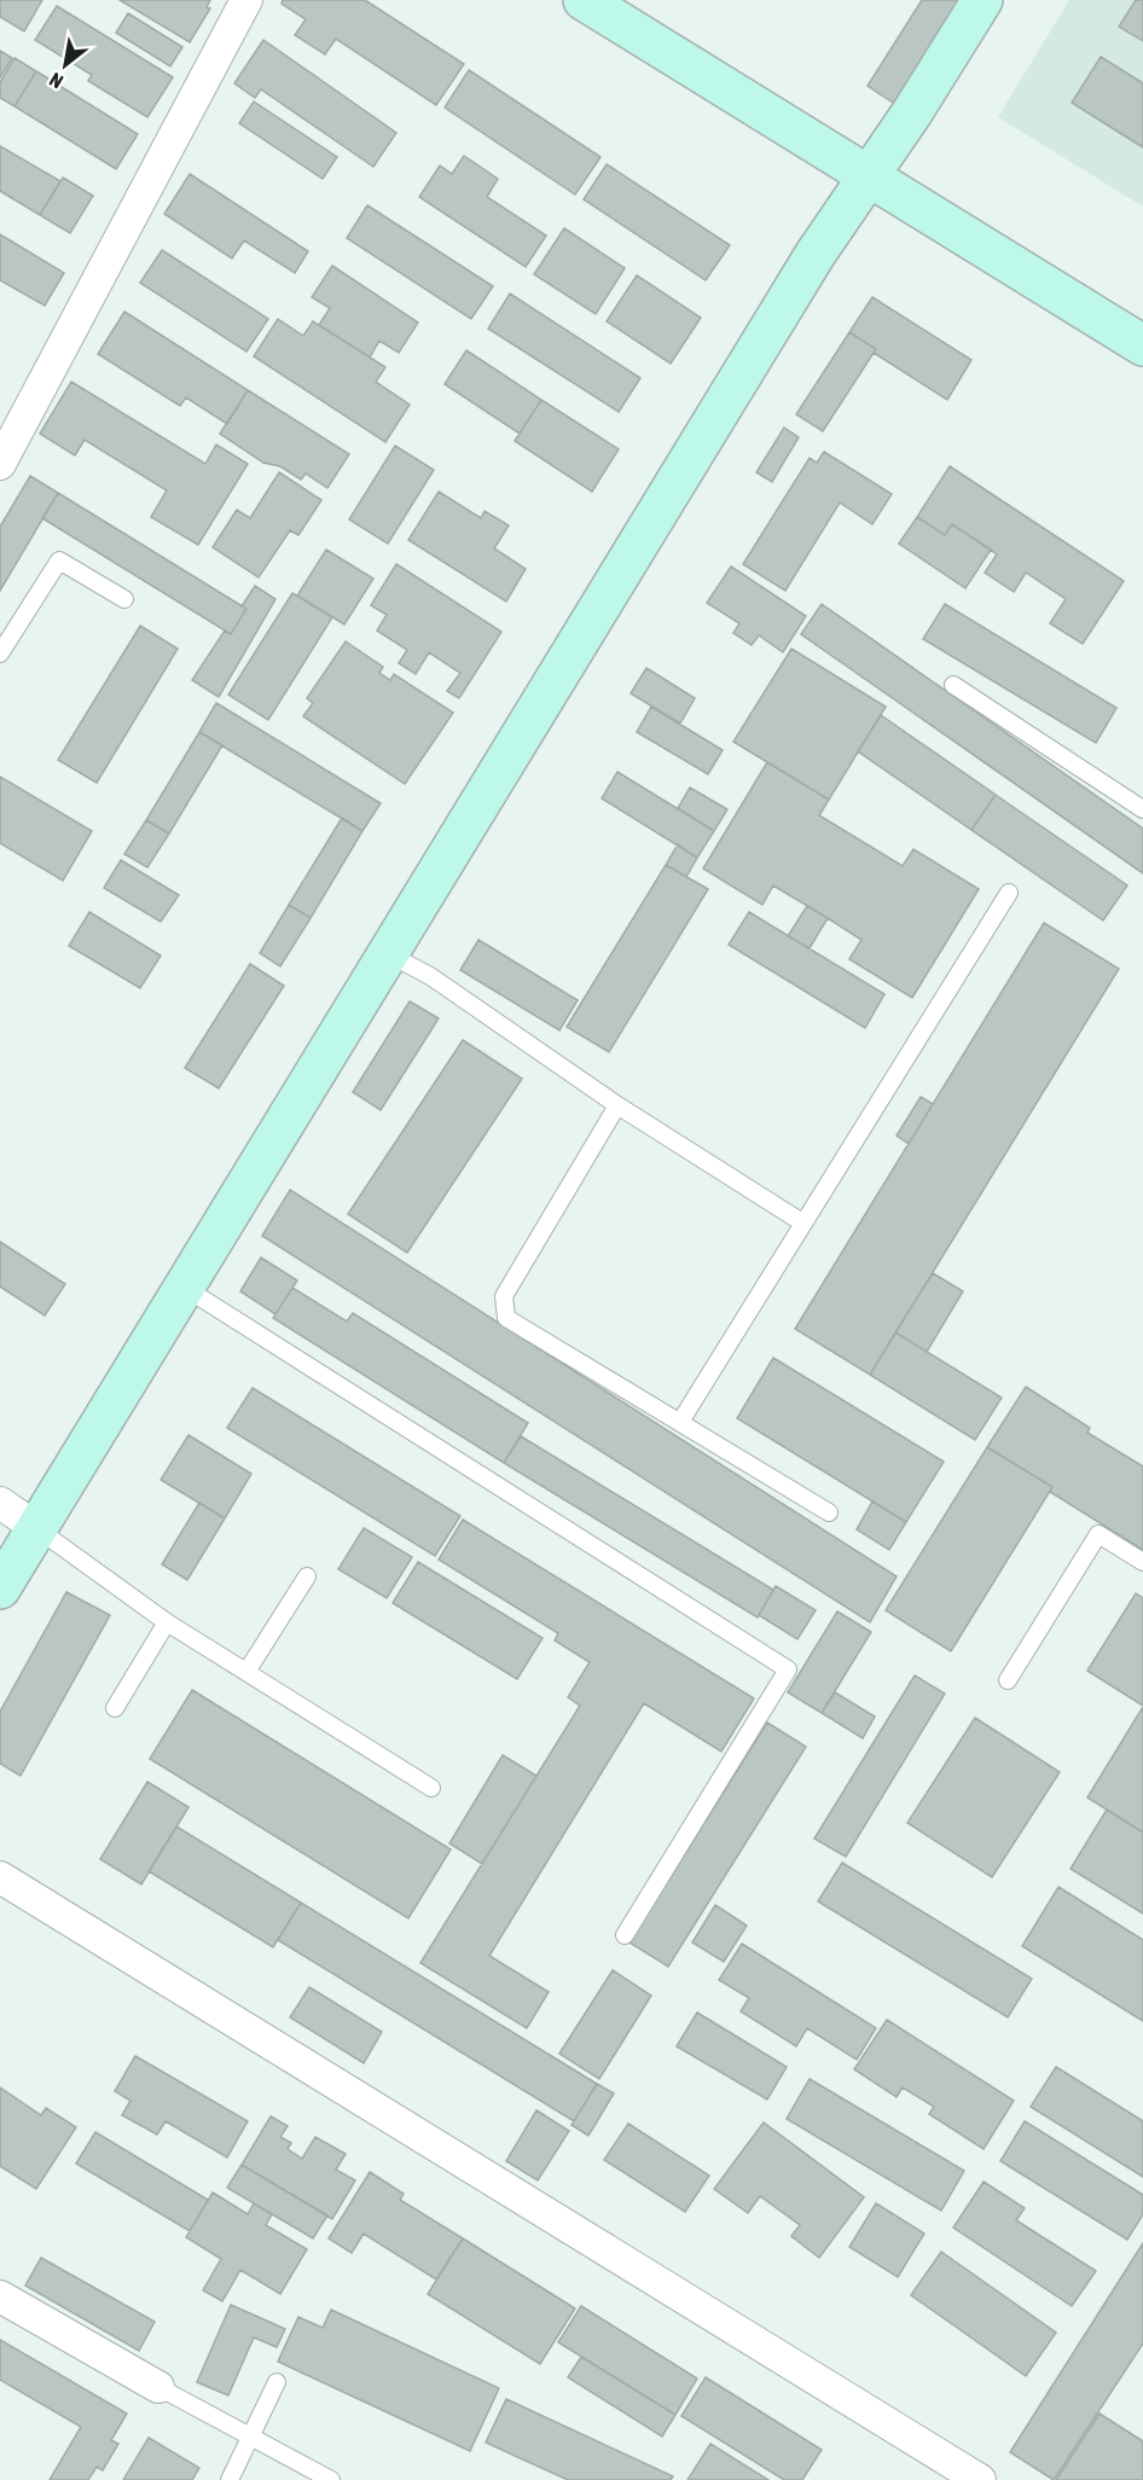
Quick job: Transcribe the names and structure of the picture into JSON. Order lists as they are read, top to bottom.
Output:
{
  "north": "bottom left"
}
